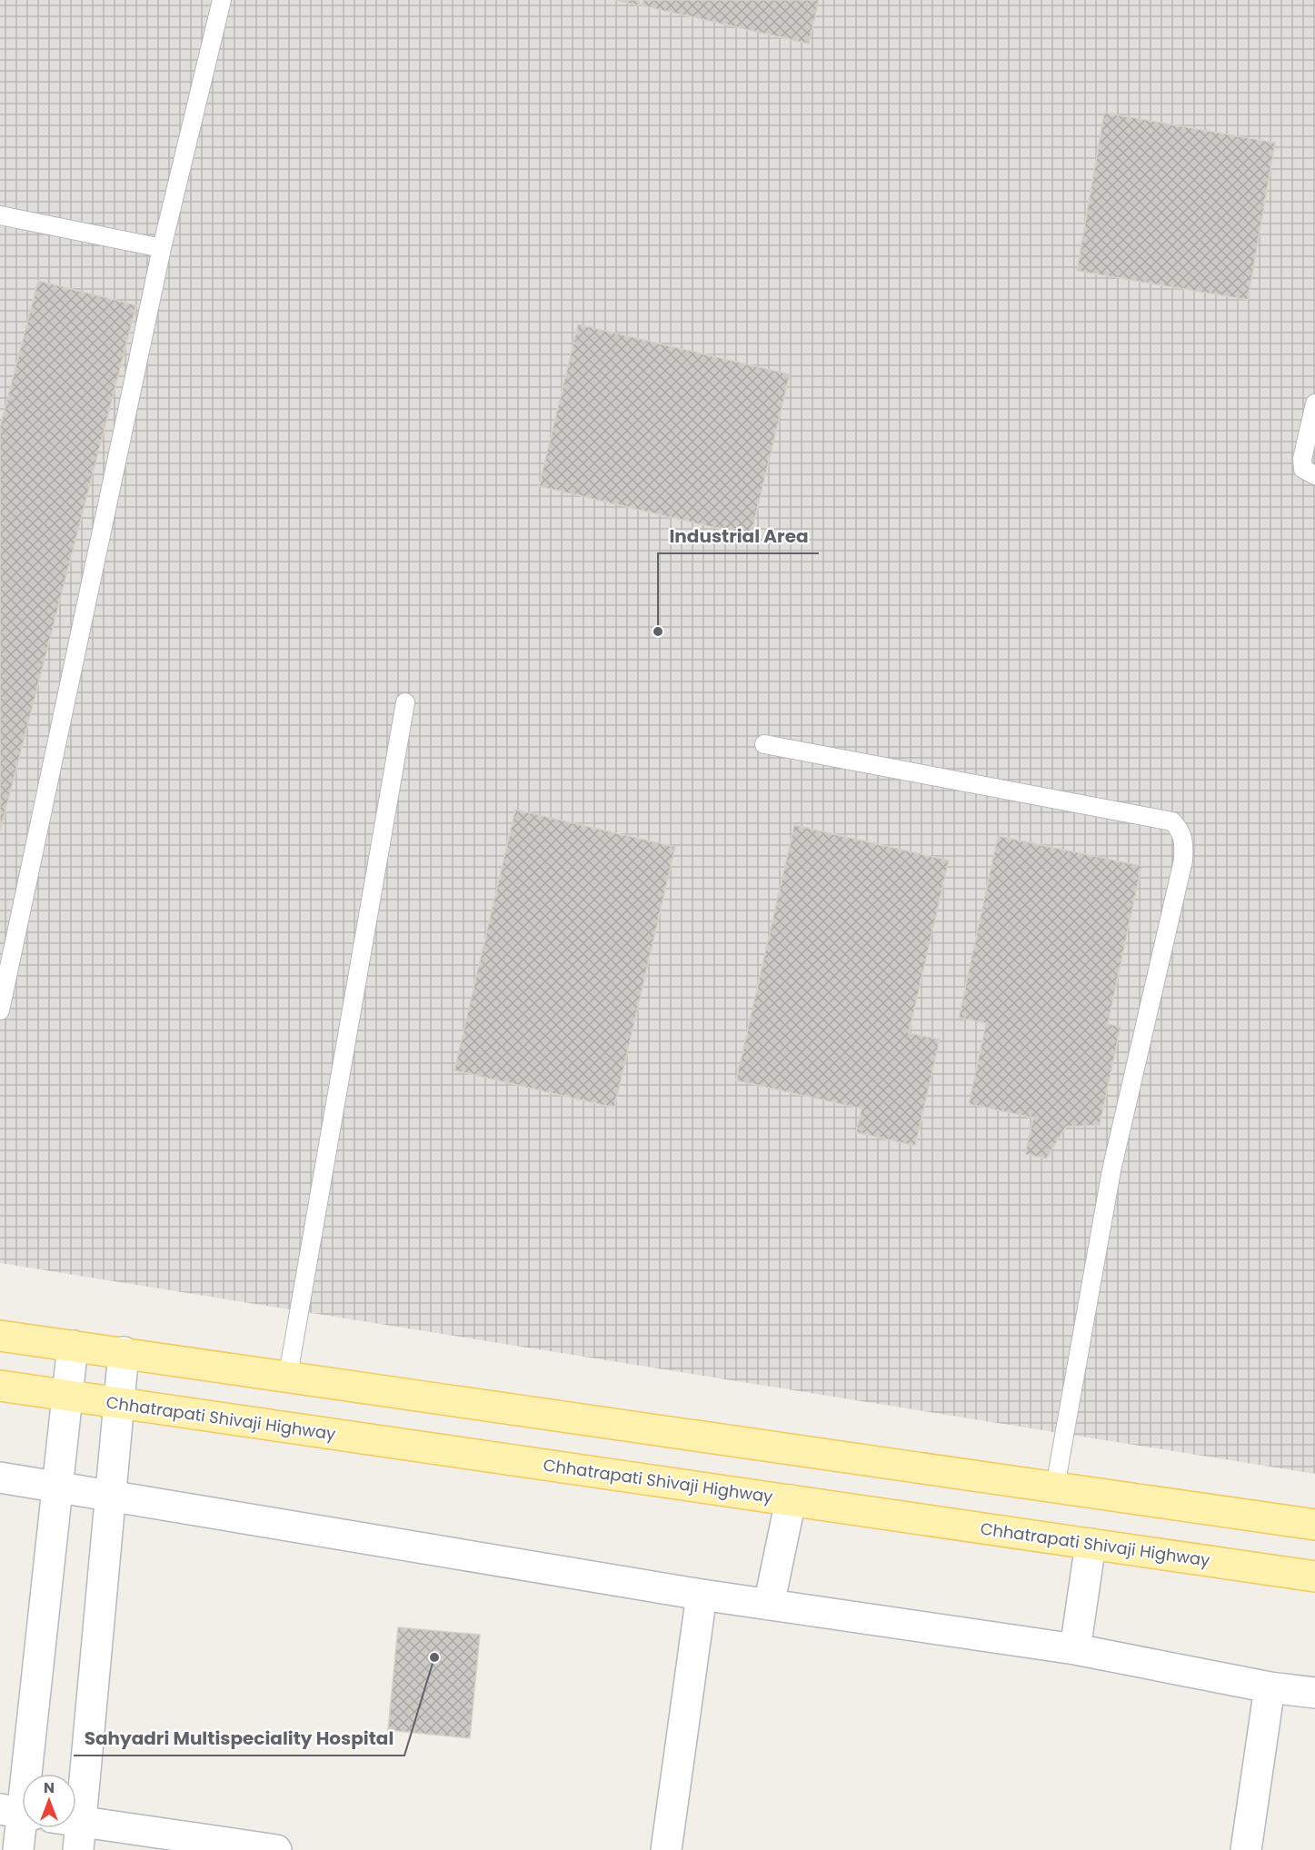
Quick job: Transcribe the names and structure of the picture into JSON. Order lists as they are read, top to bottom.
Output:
{
  "streets": {
    "main road": ["Chhatrapati Shivaji Highway"]
  },
  "places": ["Industrial Area", "Sahyadri Multispeciality Hospital"],
  "north": "top"
}
